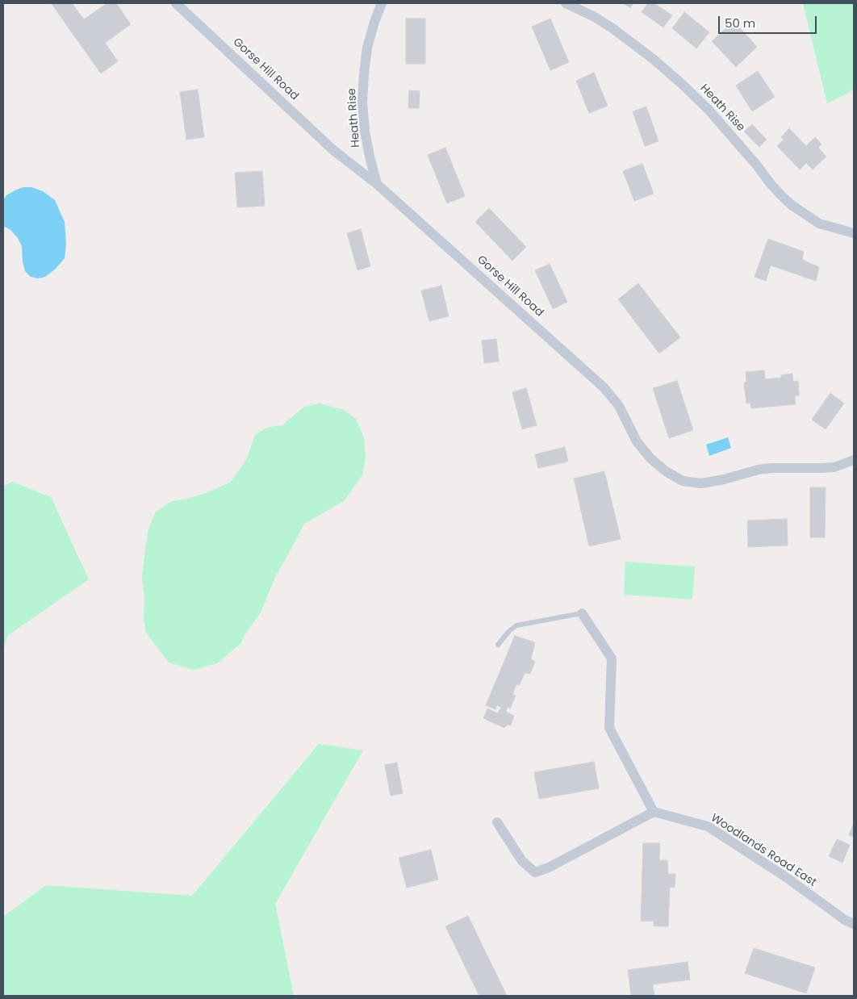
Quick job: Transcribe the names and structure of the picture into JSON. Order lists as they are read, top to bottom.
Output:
{
  "streets": {
    "street": ["Gorse Hill Road", "Heath Rise", "Woodlands Road East"]
  },
  "crossings": [
    ["Gorse Hill Road", "Heath Rise"]
  ],
  "scale_bar": "50 m"
}
